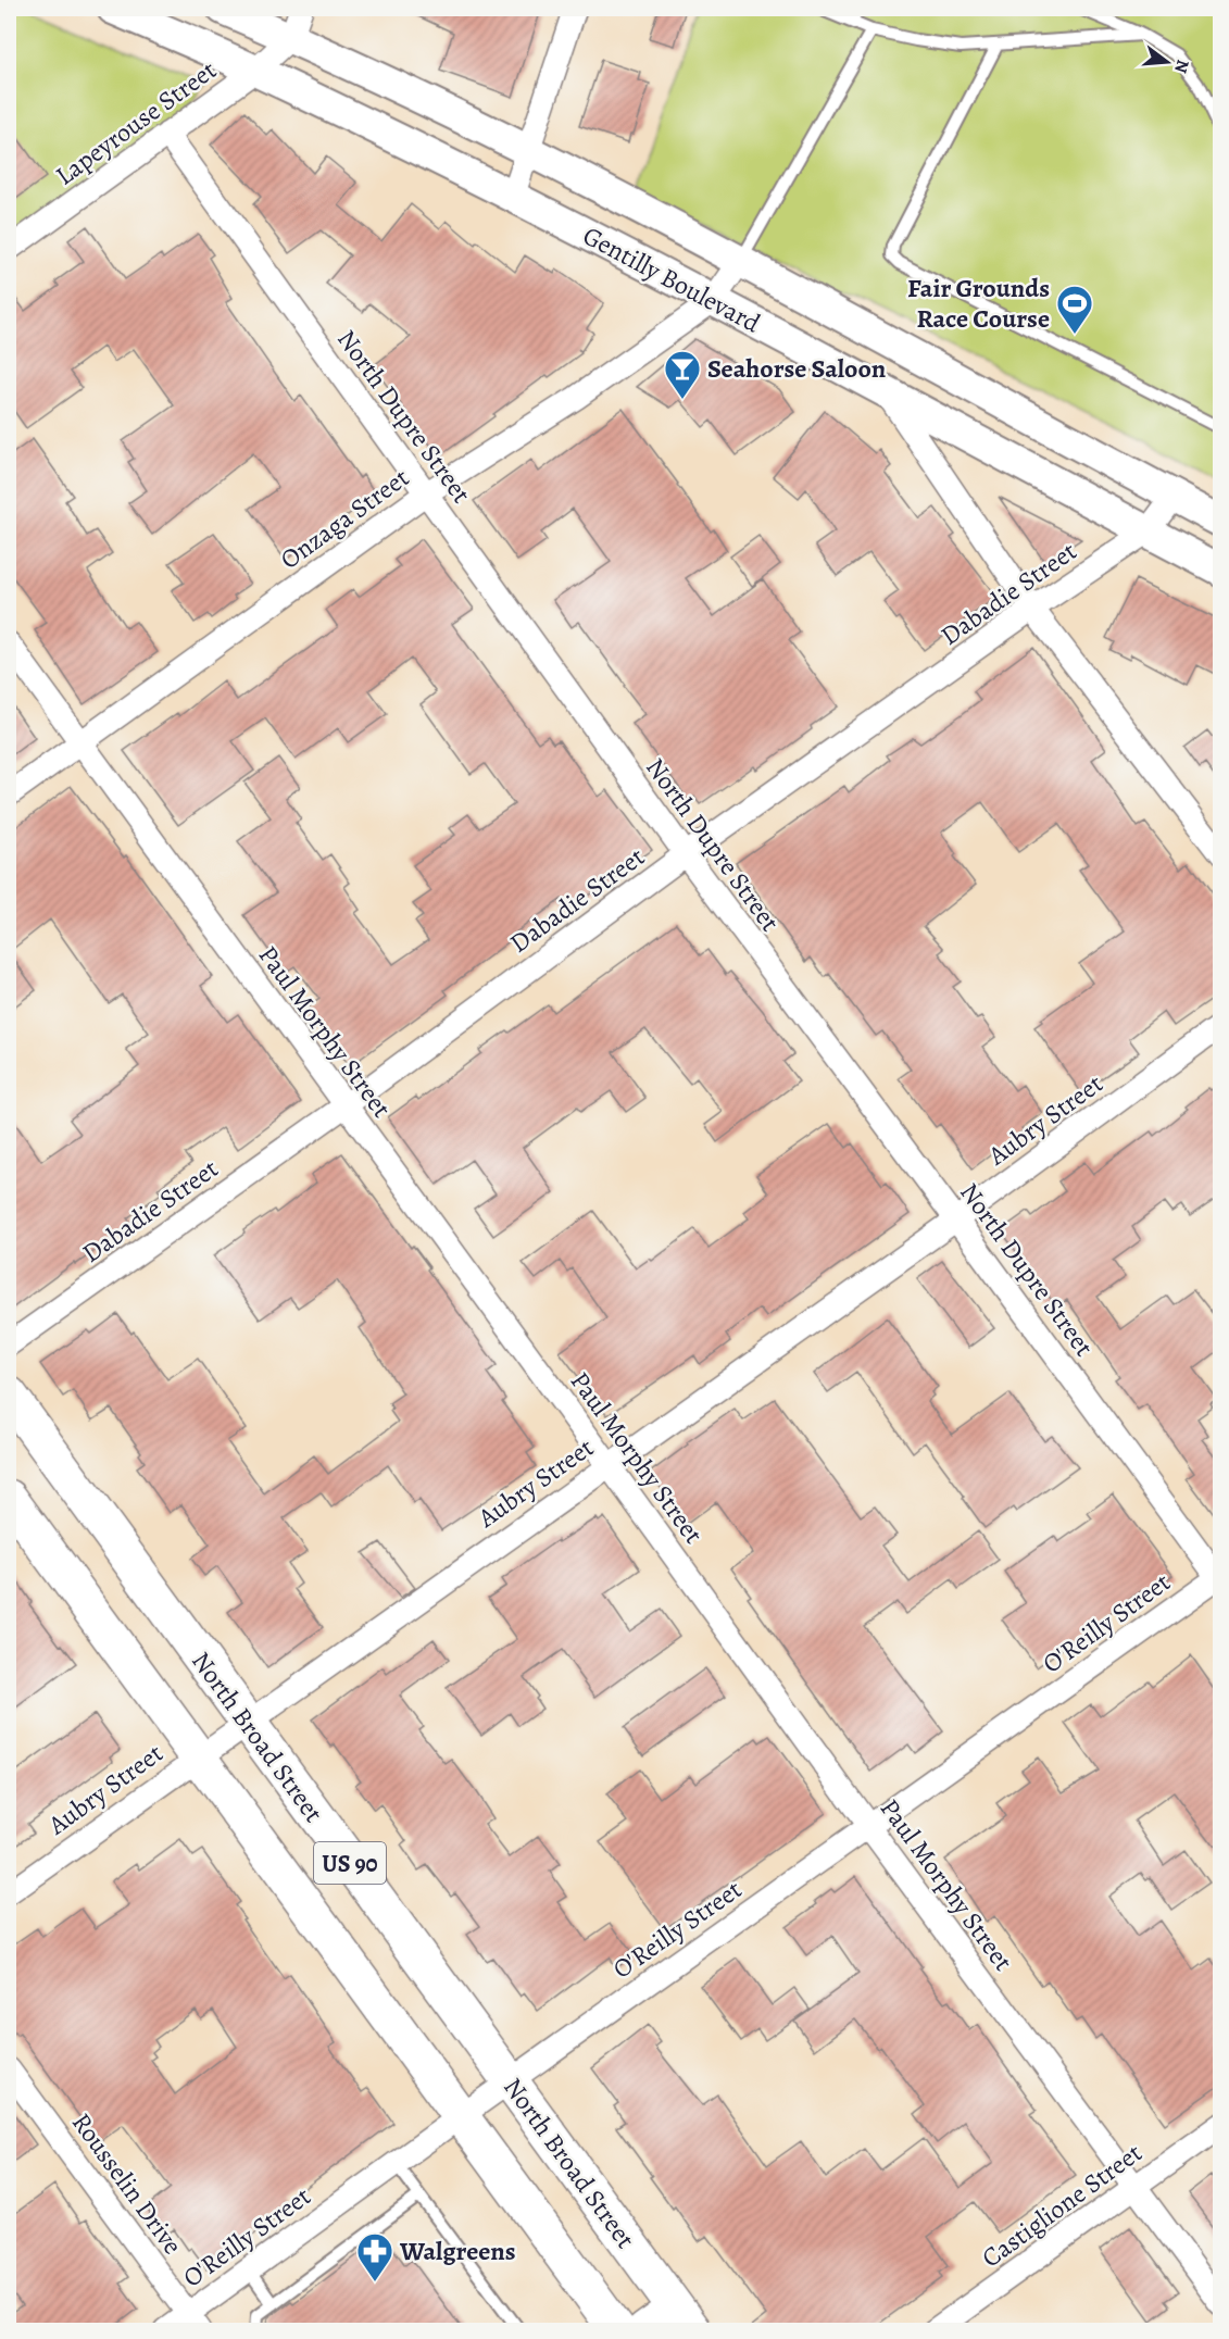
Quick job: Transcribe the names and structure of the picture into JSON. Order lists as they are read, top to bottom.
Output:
{
  "streets": {
    "main road": ["Gentilly Boulevard", "North Broad Street", "US 90"],
    "street": [
      "Lapeyrouse Street",
      "North Dupre Street",
      "Onzaga Street",
      "Dabadie Street",
      "Paul Morphy Street",
      "Aubry Street",
      "O'Reilly Street",
      "Rousselin Drive",
      "Castiglione Street"
    ]
  },
  "crossings": [
    ["Lapeyrouse Street", "Gentilly Boulevard"],
    ["Lapeyrouse Street", "North Dupre Street"],
    ["Gentilly Boulevard", "Onzaga Street"],
    ["Gentilly Boulevard", "Dabadie Street"],
    ["North Dupre Street", "Onzaga Street"],
    ["North Dupre Street", "Dabadie Street"],
    ["North Dupre Street", "Aubry Street"],
    ["North Dupre Street", "O'Reilly Street"],
    ["Onzaga Street", "Paul Morphy Street"],
    ["Dabadie Street", "Paul Morphy Street"],
    ["Paul Morphy Street", "Aubry Street"],
    ["Paul Morphy Street", "O'Reilly Street"],
    ["Paul Morphy Street", "Castiglione Street"],
    ["Aubry Street", "North Broad Street"],
    ["Aubry Street", "US 90"],
    ["O'Reilly Street", "North Broad Street"],
    ["O'Reilly Street", "US 90"],
    ["O'Reilly Street", "Rousselin Drive"]
  ],
  "places": {
    "sports": ["Fair Grounds Race Course"],
    "bar": ["Seahorse Saloon"],
    "pharmacy": ["Walgreens"]
  },
  "north": "right"
}
